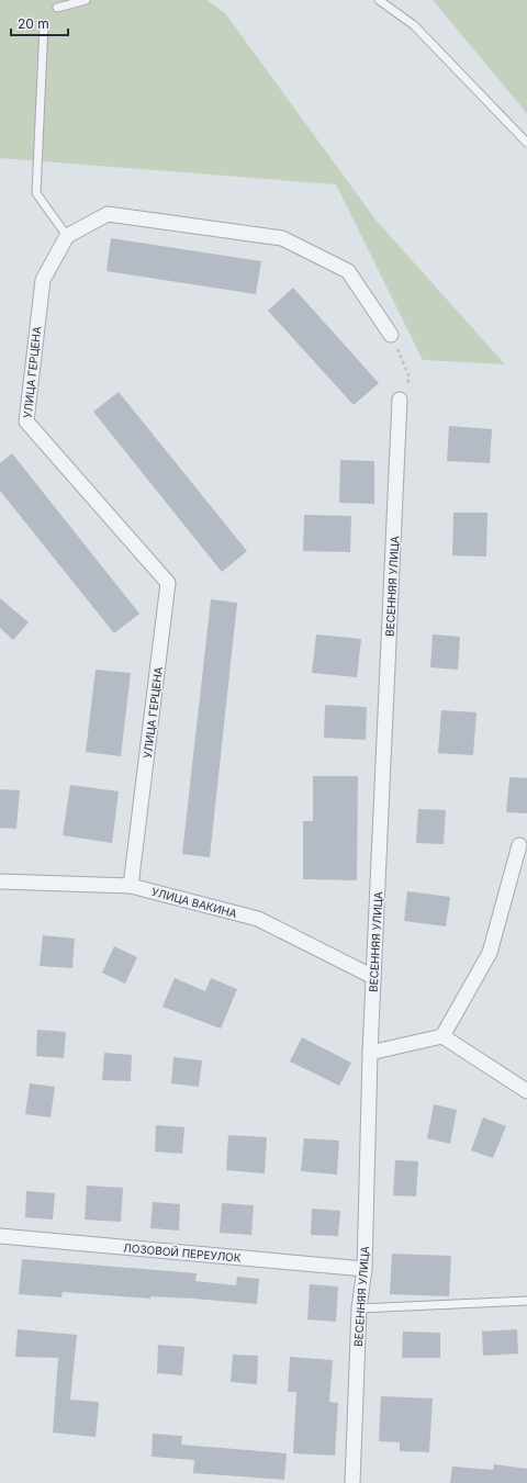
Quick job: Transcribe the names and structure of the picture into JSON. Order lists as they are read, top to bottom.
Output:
{
  "streets": {
    "street": [
      "УЛИЦА ГЕРЦЕНА",
      "ВЕСЕННЯЯ УЛИЦА",
      "УЛИЦА ВАКИНА",
      "ЛОЗОВОЙ ПЕРЕУЛОК"
    ]
  },
  "crossings": [
    ["УЛИЦА ГЕРЦЕНА", "УЛИЦА ВАКИНА"],
    ["ВЕСЕННЯЯ УЛИЦА", "УЛИЦА ВАКИНА"],
    ["ВЕСЕННЯЯ УЛИЦА", "ЛОЗОВОЙ ПЕРЕУЛОК"]
  ],
  "scale_bar": "20 m"
}
